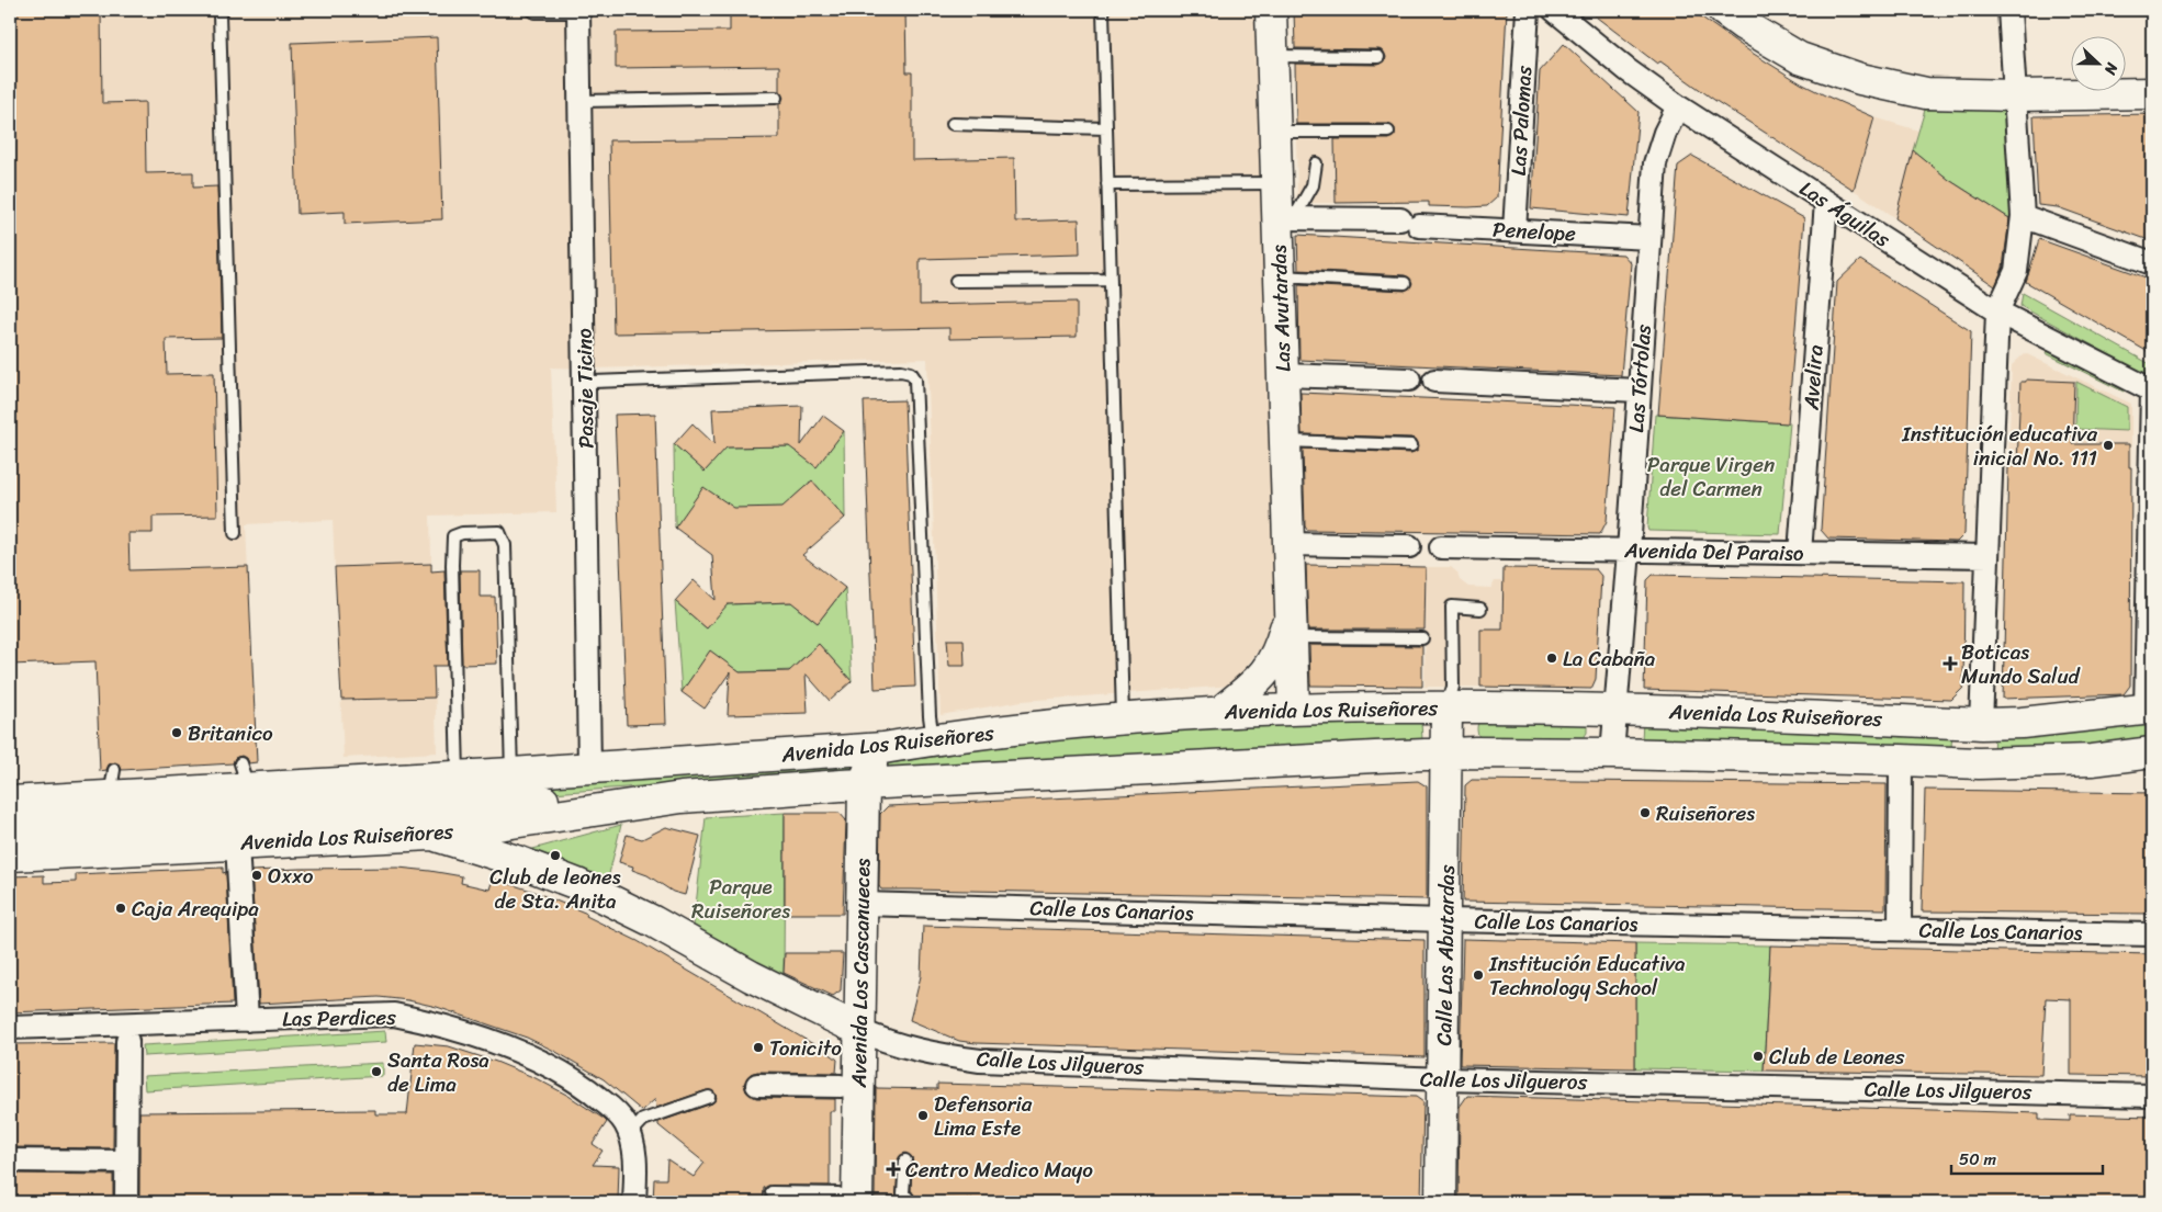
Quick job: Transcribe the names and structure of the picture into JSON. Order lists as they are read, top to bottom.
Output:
{
  "streets": {
    "main road": [
      "Las Avutardas",
      "Avenida Los Ruiseñores",
      "Calle Las Abutardas",
      "Avenida Los Cascanueces"
    ],
    "street": [
      "Las Palomas",
      "Las Águilas",
      "Penelope",
      "Avelira",
      "Las Tórtolas",
      "Pasaje Ticino",
      "Avenida Del Paraiso",
      "Calle Los Canarios",
      "Las Perdices",
      "Calle Los Jilgueros"
    ]
  },
  "crossings": [
    ["Las Palomas", "Penelope"],
    ["Las Águilas", "Avelira"],
    ["Las Águilas", "Las Tórtolas"],
    ["Penelope", "Las Avutardas"],
    ["Penelope", "Las Tórtolas"],
    ["Las Avutardas", "Avenida Los Ruiseñores"],
    ["Avelira", "Avenida Del Paraiso"],
    ["Las Tórtolas", "Avenida Del Paraiso"],
    ["Las Tórtolas", "Avenida Los Ruiseñores"],
    ["Pasaje Ticino", "Avenida Los Ruiseñores"],
    ["Avenida Los Ruiseñores", "Calle Las Abutardas"],
    ["Avenida Los Ruiseñores", "Avenida Los Cascanueces"],
    ["Calle Los Canarios", "Calle Las Abutardas"],
    ["Calle Los Canarios", "Avenida Los Cascanueces"],
    ["Calle Las Abutardas", "Calle Los Jilgueros"],
    ["Avenida Los Cascanueces", "Calle Los Jilgueros"]
  ],
  "parks": ["Parque Virgen del Carmen", "Parque Ruiseñores"],
  "places": {
    "other": [
      "Institución educativa inicial No. 111",
      "La Cabaña",
      "Britanico",
      "Ruiseñores",
      "Club de leones de Sta. Anita",
      "Oxxo",
      "Caja Arequipa",
      "Institución Educativa Technology School",
      "Tonicito",
      "Club de Leones",
      "Santa Rosa de Lima",
      "Defensoria Lima Este"
    ],
    "health": ["Boticas Mundo Salud", "Centro Medico Mayo"]
  },
  "scale_bar": "50 m",
  "north": "right"
}
